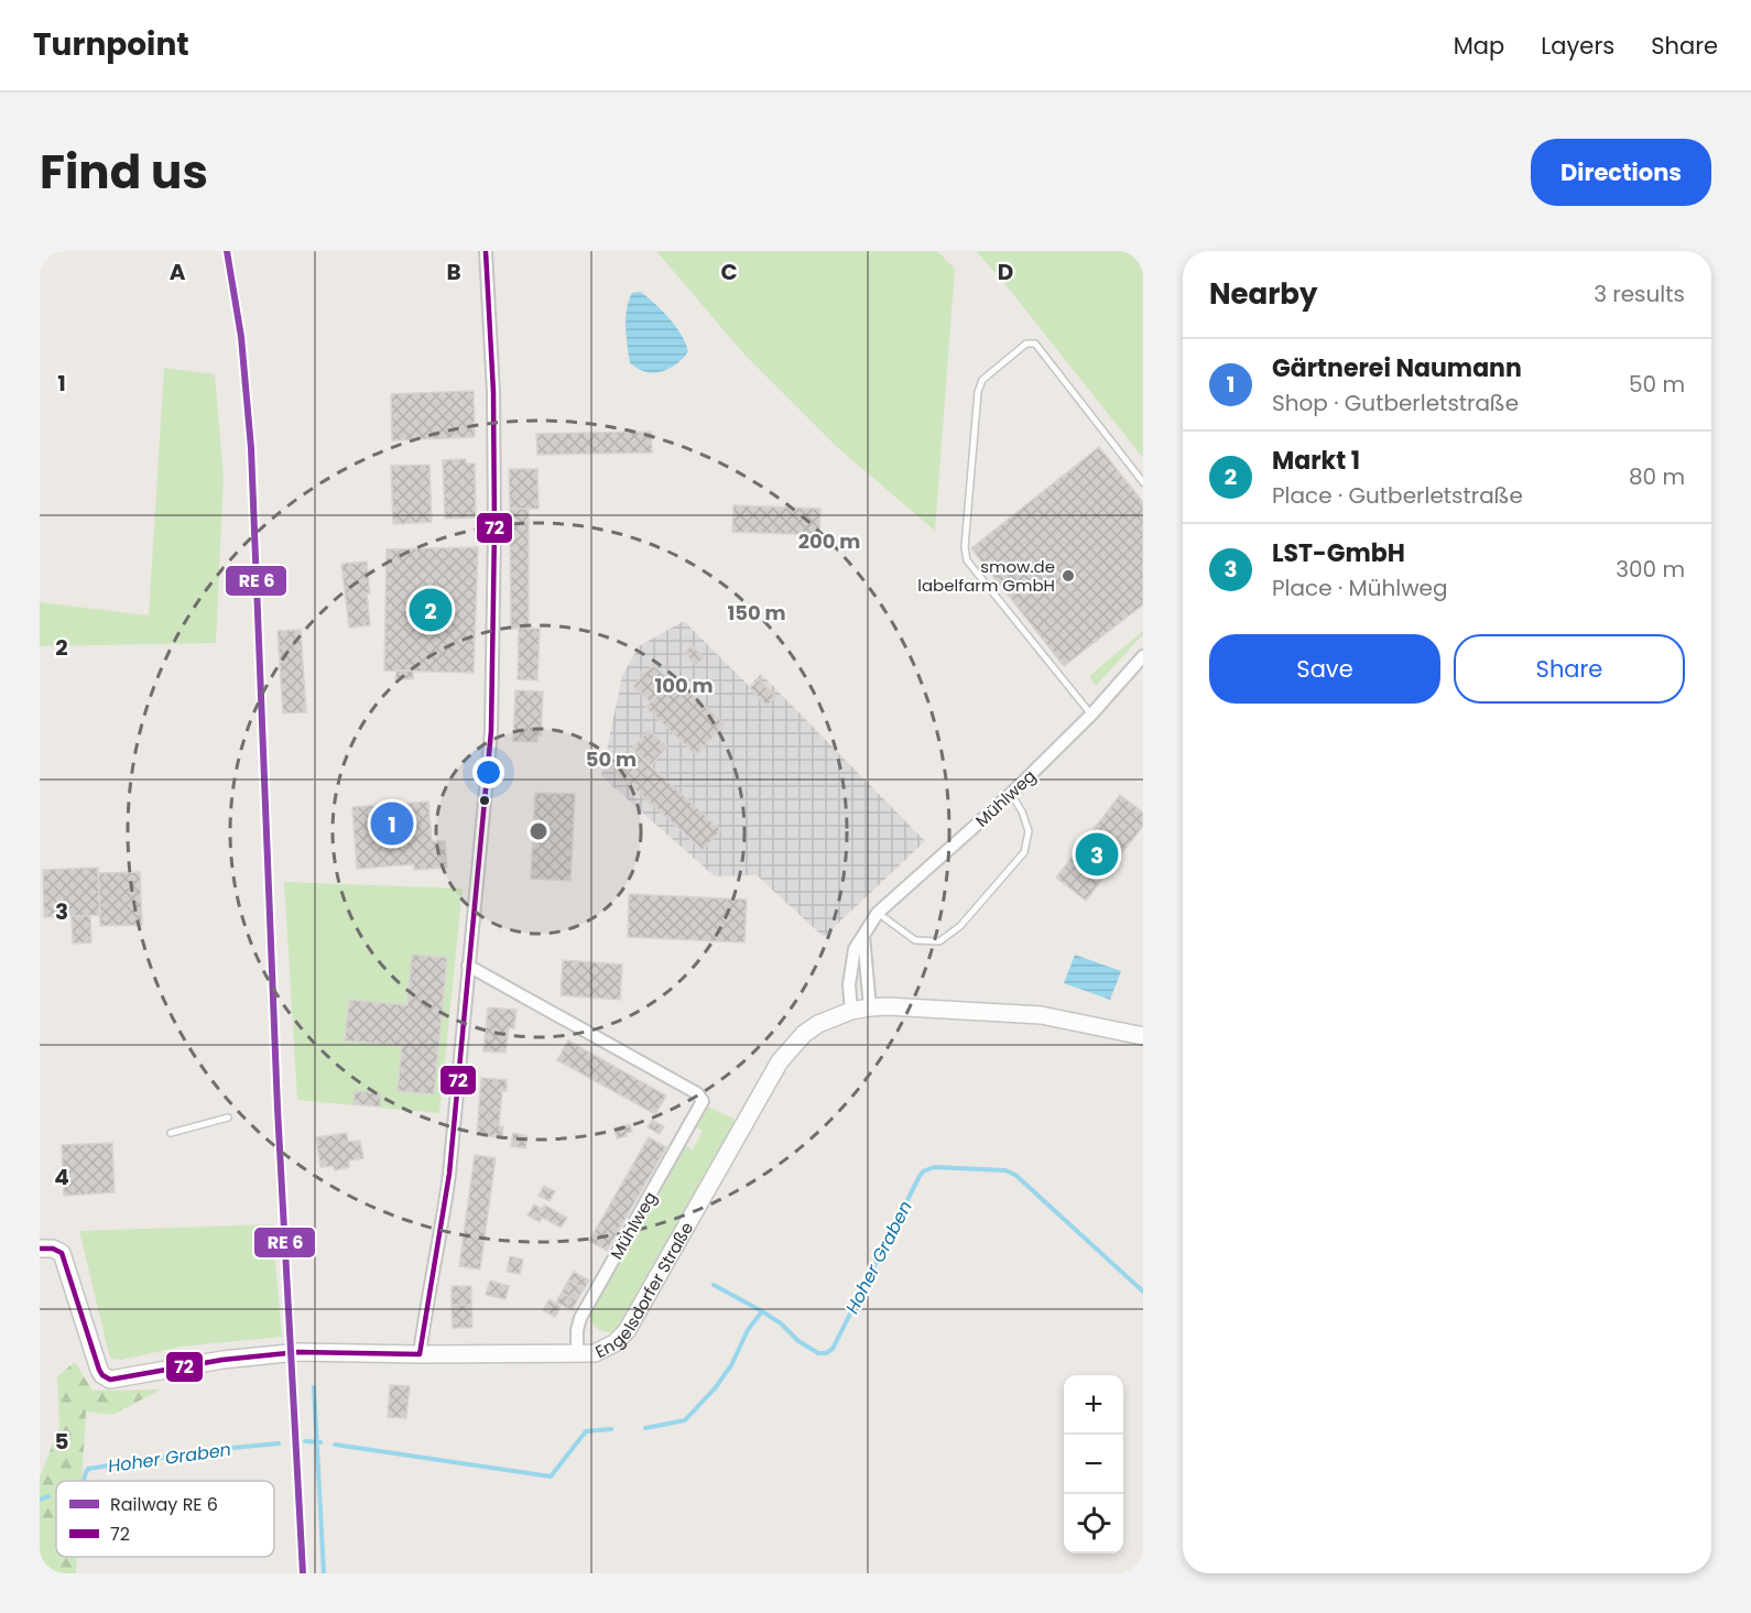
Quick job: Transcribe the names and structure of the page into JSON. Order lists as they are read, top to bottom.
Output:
{
  "streets": {
    "main road": ["Engelsdorfer Straße"],
    "street": ["Mühlweg"]
  },
  "crossings": [
    ["Mühlweg", "Engelsdorfer Straße"]
  ],
  "water": ["Hoher Graben"],
  "places": ["smow.de labelfarm GmbH"],
  "lines": ["transit line 72"],
  "legend": ["Railway RE 6", "72"],
  "page": {
    "header": "Turnpoint",
    "nav": ["Map", "Layers", "Share"],
    "title": "Find us",
    "buttons": [
      "Directions",
      ["Save", "Share"]
    ],
    "heading": ["Nearby", "3 results"],
    "list": [
      {
        "mark": "1",
        "name": "Gärtnerei Naumann",
        "note": "Shop · Gutberletstraße",
        "value": "50 m"
      },
      {
        "mark": "2",
        "name": "Markt 1",
        "note": "Place · Gutberletstraße",
        "value": "80 m"
      },
      {
        "mark": "3",
        "name": "LST-GmbH",
        "note": "Place · Mühlweg",
        "value": "300 m"
      }
    ],
    "pins": ["2", "1", "3"],
    "map_buttons": ["+", "−"]
  },
  "grid": {
    "columns": [
      "A",
      "B",
      "C",
      "D"
    ],
    "rows": [
      "1",
      "2",
      "3",
      "4",
      "5"
    ]
  },
  "rings": [
    "200 m",
    "150 m",
    "100 m",
    "50 m"
  ]
}
